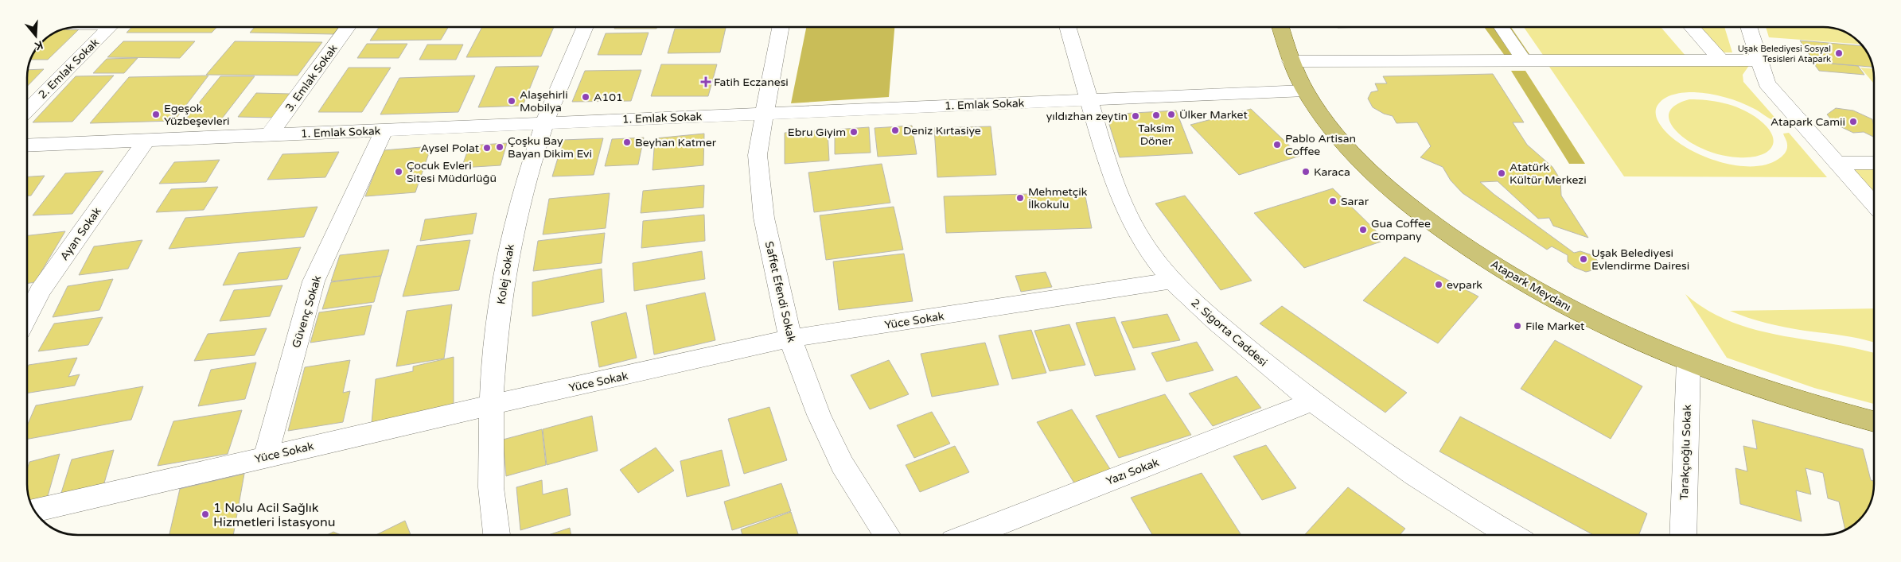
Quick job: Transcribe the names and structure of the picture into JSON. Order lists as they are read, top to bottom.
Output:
{
  "streets": {
    "main road": ["Atapark Meydanı"],
    "street": [
      "2. Emlak Sokak",
      "3. Emlak Sokak",
      "1. Emlak Sokak",
      "Ayan Sokak",
      "Kolej Sokak",
      "Saffet Efendi Sokak",
      "Güvenç Sokak",
      "Yüce Sokak",
      "2. Sigorta Caddesi",
      "Tarakçıoğlu Sokak",
      "Yazı Sokak"
    ]
  },
  "crossings": [
    ["3. Emlak Sokak", "1. Emlak Sokak"],
    ["1. Emlak Sokak", "Ayan Sokak"],
    ["1. Emlak Sokak", "Kolej Sokak"],
    ["1. Emlak Sokak", "Atapark Meydanı"],
    ["1. Emlak Sokak", "Saffet Efendi Sokak"],
    ["1. Emlak Sokak", "Güvenç Sokak"],
    ["1. Emlak Sokak", "2. Sigorta Caddesi"],
    ["Kolej Sokak", "Yüce Sokak"],
    ["Atapark Meydanı", "Tarakçıoğlu Sokak"],
    ["Saffet Efendi Sokak", "Yüce Sokak"],
    ["Güvenç Sokak", "Yüce Sokak"],
    ["Yüce Sokak", "2. Sigorta Caddesi"],
    ["2. Sigorta Caddesi", "Yazı Sokak"]
  ],
  "places": {
    "other": [
      "Uşak Belediyesi Sosyal Tesisleri Atapark",
      "A101",
      "Alaşehirli Mobilya",
      "Egeşok Yüzbeşevleri",
      "Ülker Market",
      "Taksim Döner",
      "yıldızhan zeytin",
      "Atapark Camii",
      "Deniz Kırtasiye",
      "Ebru Giyim",
      "Beyhan Katmer",
      "Pablo Artisan Coffee",
      "Çoşku Bay Bayan Dikim Evi",
      "Aysel Polat",
      "Çocuk Evleri Sitesi Müdürlüğü",
      "Karaca",
      "Atatürk Kültür Merkezi",
      "Mehmetçik İlkokulu",
      "Sarar",
      "Gua Coffee Company",
      "Uşak Belediyesi Evlendirme Dairesi",
      "evpark",
      "File Market",
      "1 Nolu Acil Sağlık Hizmetleri İstasyonu"
    ],
    "health": ["Fatih Eczanesi"]
  },
  "north": "bottom"
}
